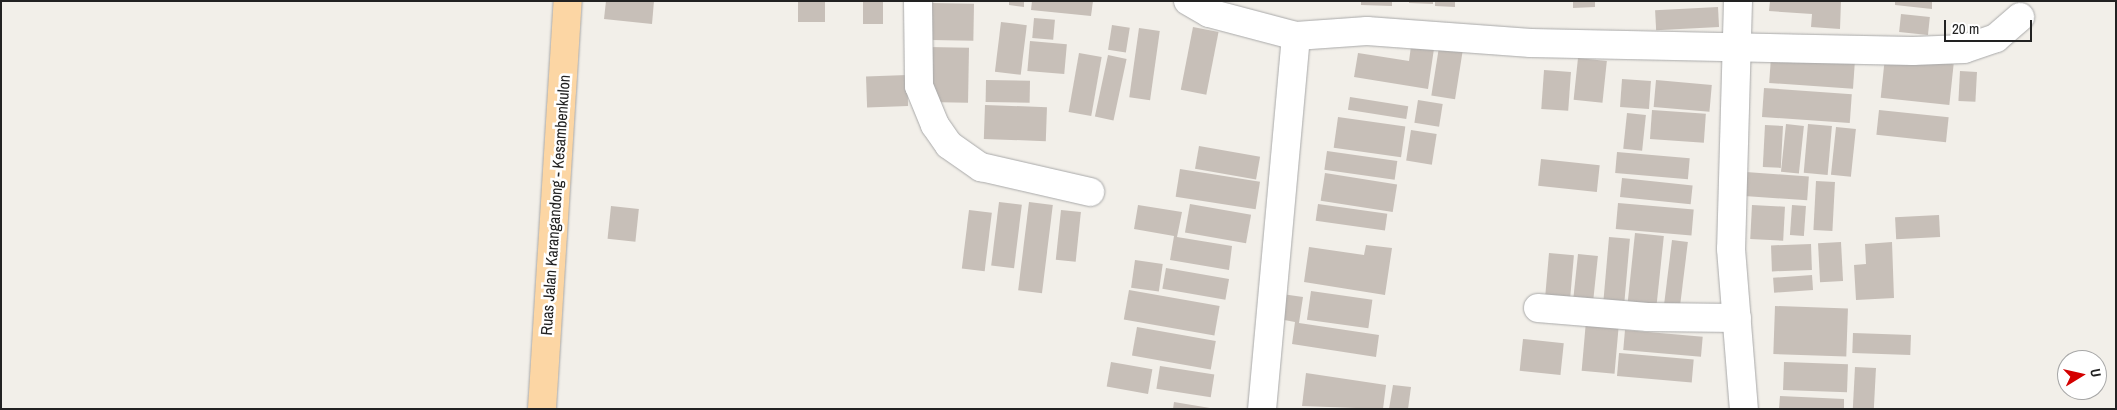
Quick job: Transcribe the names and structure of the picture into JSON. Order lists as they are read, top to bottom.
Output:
{
  "streets": {
    "main road": ["Ruas Jalan Karangandong - Kesambenkulon"]
  },
  "scale_bar": "20 m",
  "north": "right"
}
